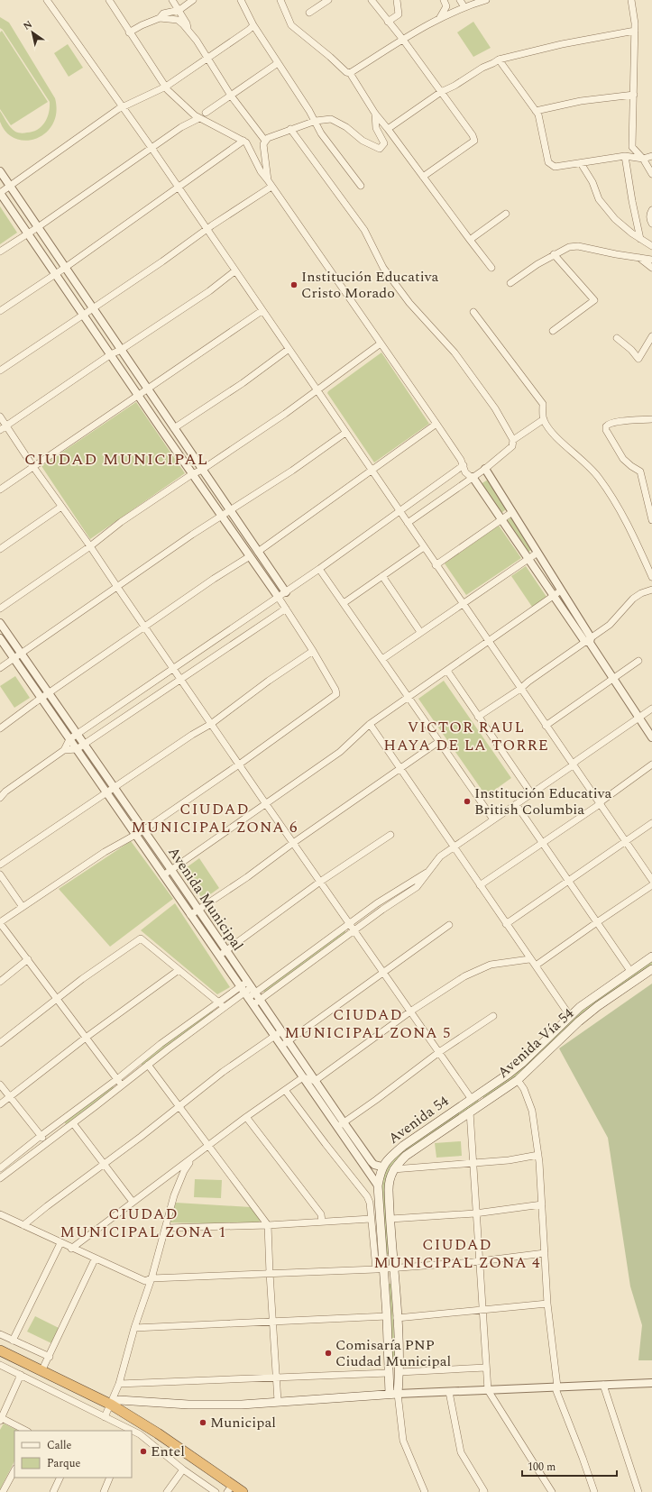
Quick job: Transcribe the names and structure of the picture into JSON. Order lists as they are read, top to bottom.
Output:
{
  "streets": {
    "main road": ["Avenida Vía 54", "Avenida 54"],
    "street": ["Avenida Municipal"]
  },
  "crossings": [
    ["Avenida Municipal", "Avenida 54"]
  ],
  "districts": [
    "CIUDAD MUNICIPAL",
    "VICTOR RAUL HAYA DE LA TORRE",
    "CIUDAD MUNICIPAL ZONA 6",
    "CIUDAD MUNICIPAL ZONA 5",
    "CIUDAD MUNICIPAL ZONA 1",
    "CIUDAD MUNICIPAL ZONA 4"
  ],
  "places": [
    "Institución Educativa Cristo Morado",
    "Institución Educativa British Columbia",
    "Comisaría PNP Ciudad Municipal",
    "Municipal",
    "Entel"
  ],
  "legend": ["Calle", "Parque"],
  "scale_bar": "100 m",
  "north": "top left"
}
